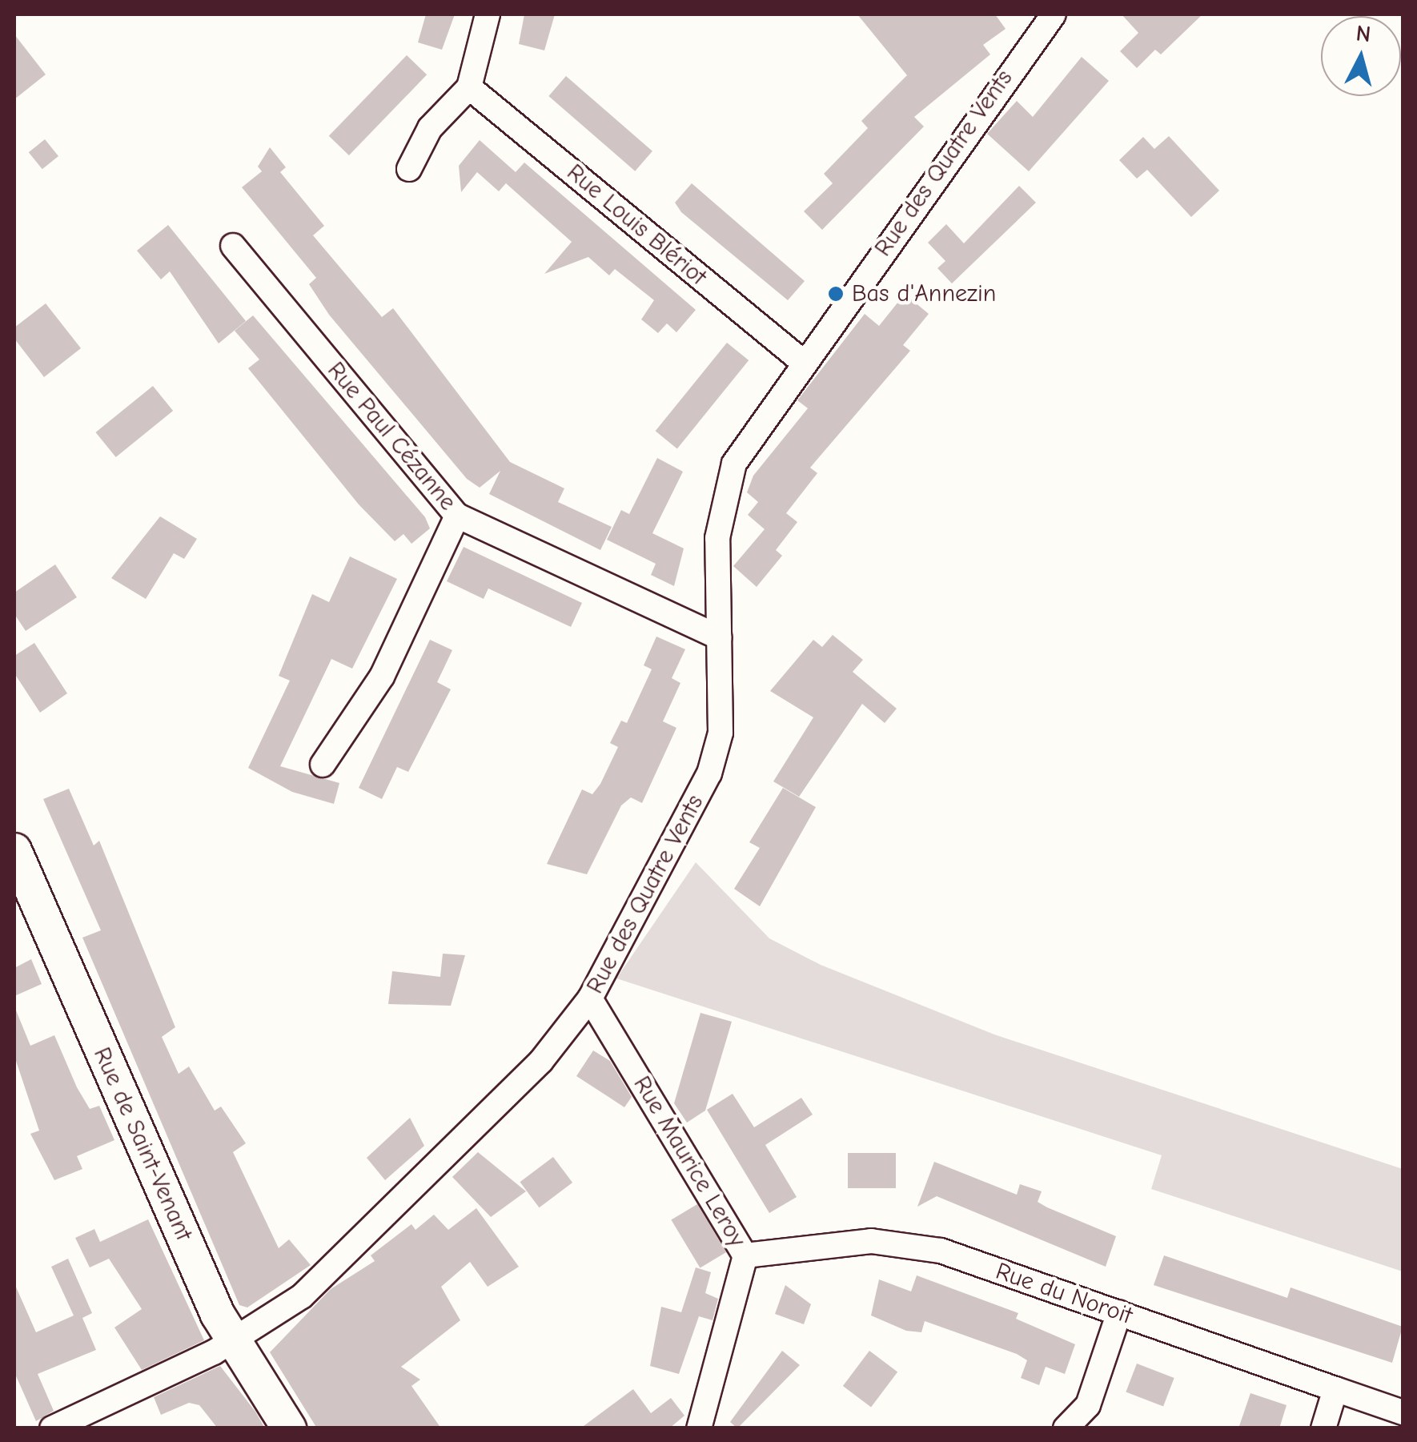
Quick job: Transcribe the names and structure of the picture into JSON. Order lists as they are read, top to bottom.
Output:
{
  "streets": {
    "main road": ["Rue de Saint-Venant"],
    "street": [
      "Rue des Quatre Vents",
      "Rue Louis Blériot",
      "Rue Paul Cézanne",
      "Rue Maurice Leroy",
      "Rue du Noroit"
    ]
  },
  "crossings": [
    ["Rue des Quatre Vents", "Rue Louis Blériot"],
    ["Rue des Quatre Vents", "Rue Paul Cézanne"],
    ["Rue des Quatre Vents", "Rue de Saint-Venant"],
    ["Rue des Quatre Vents", "Rue Maurice Leroy"],
    ["Rue Maurice Leroy", "Rue du Noroit"]
  ],
  "places": ["Bas d'Annezin"],
  "north": "top"
}
